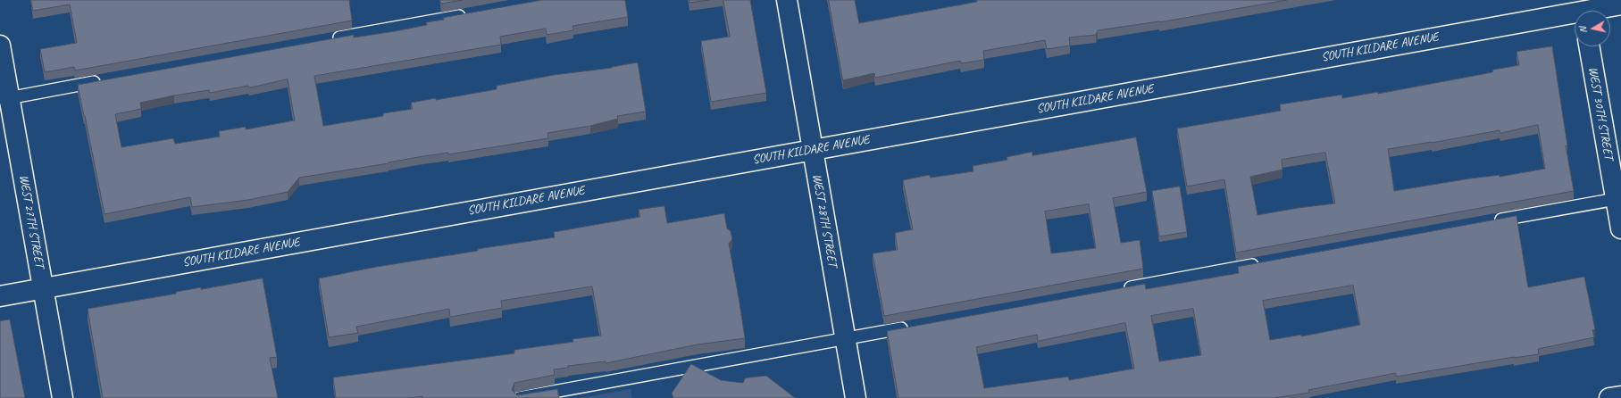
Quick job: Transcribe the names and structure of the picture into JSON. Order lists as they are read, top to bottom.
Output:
{
  "streets": {
    "street": [
      "SOUTH KILDARE AVENUE",
      "WEST 30TH STREET",
      "WEST 28TH STREET",
      "WEST 27TH STREET"
    ]
  },
  "crossings": [
    ["SOUTH KILDARE AVENUE", "WEST 28TH STREET"],
    ["SOUTH KILDARE AVENUE", "WEST 27TH STREET"]
  ],
  "north": "left"
}
